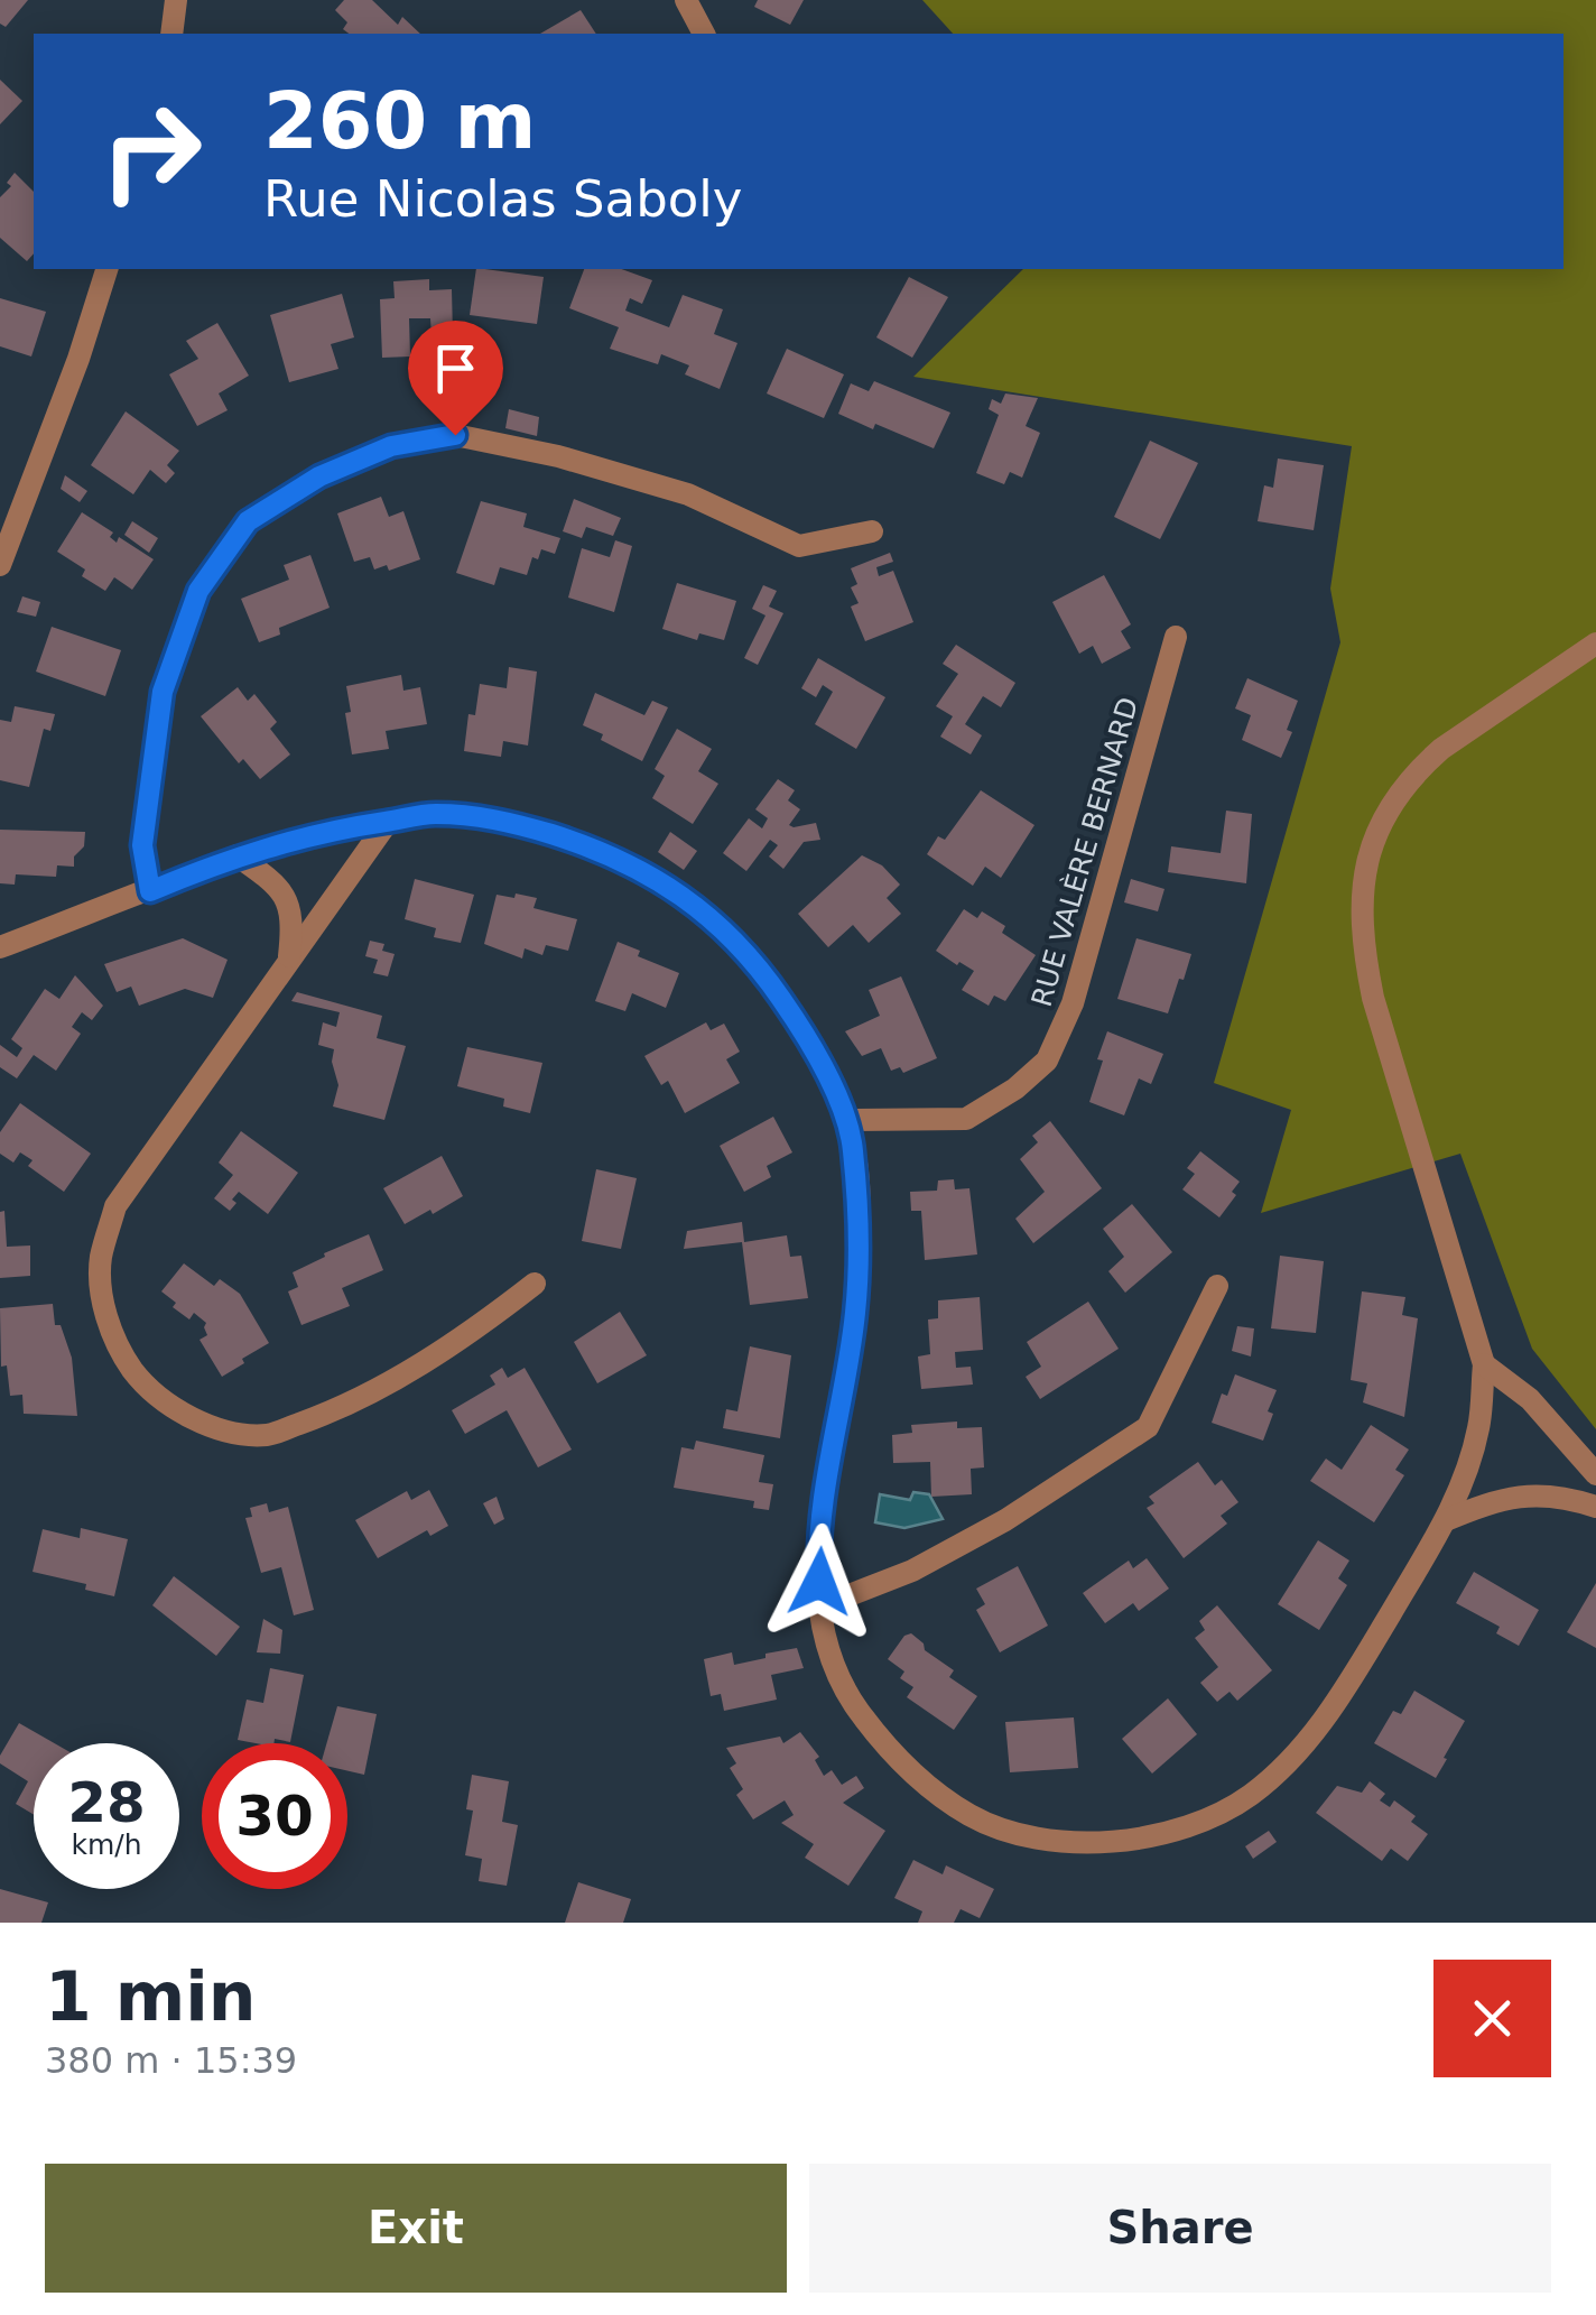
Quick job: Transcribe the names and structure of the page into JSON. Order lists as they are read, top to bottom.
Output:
{
  "streets": {
    "street": ["RUE VALÈRE BERNARD"]
  },
  "page": {
    "turn": ["260 m", "Rue Nicolas Saboly"],
    "speed": "28 km/h",
    "limit": "30",
    "heading": ["1 min", "380 m · 15:39"],
    "buttons": ["Exit", "Share"]
  }
}
